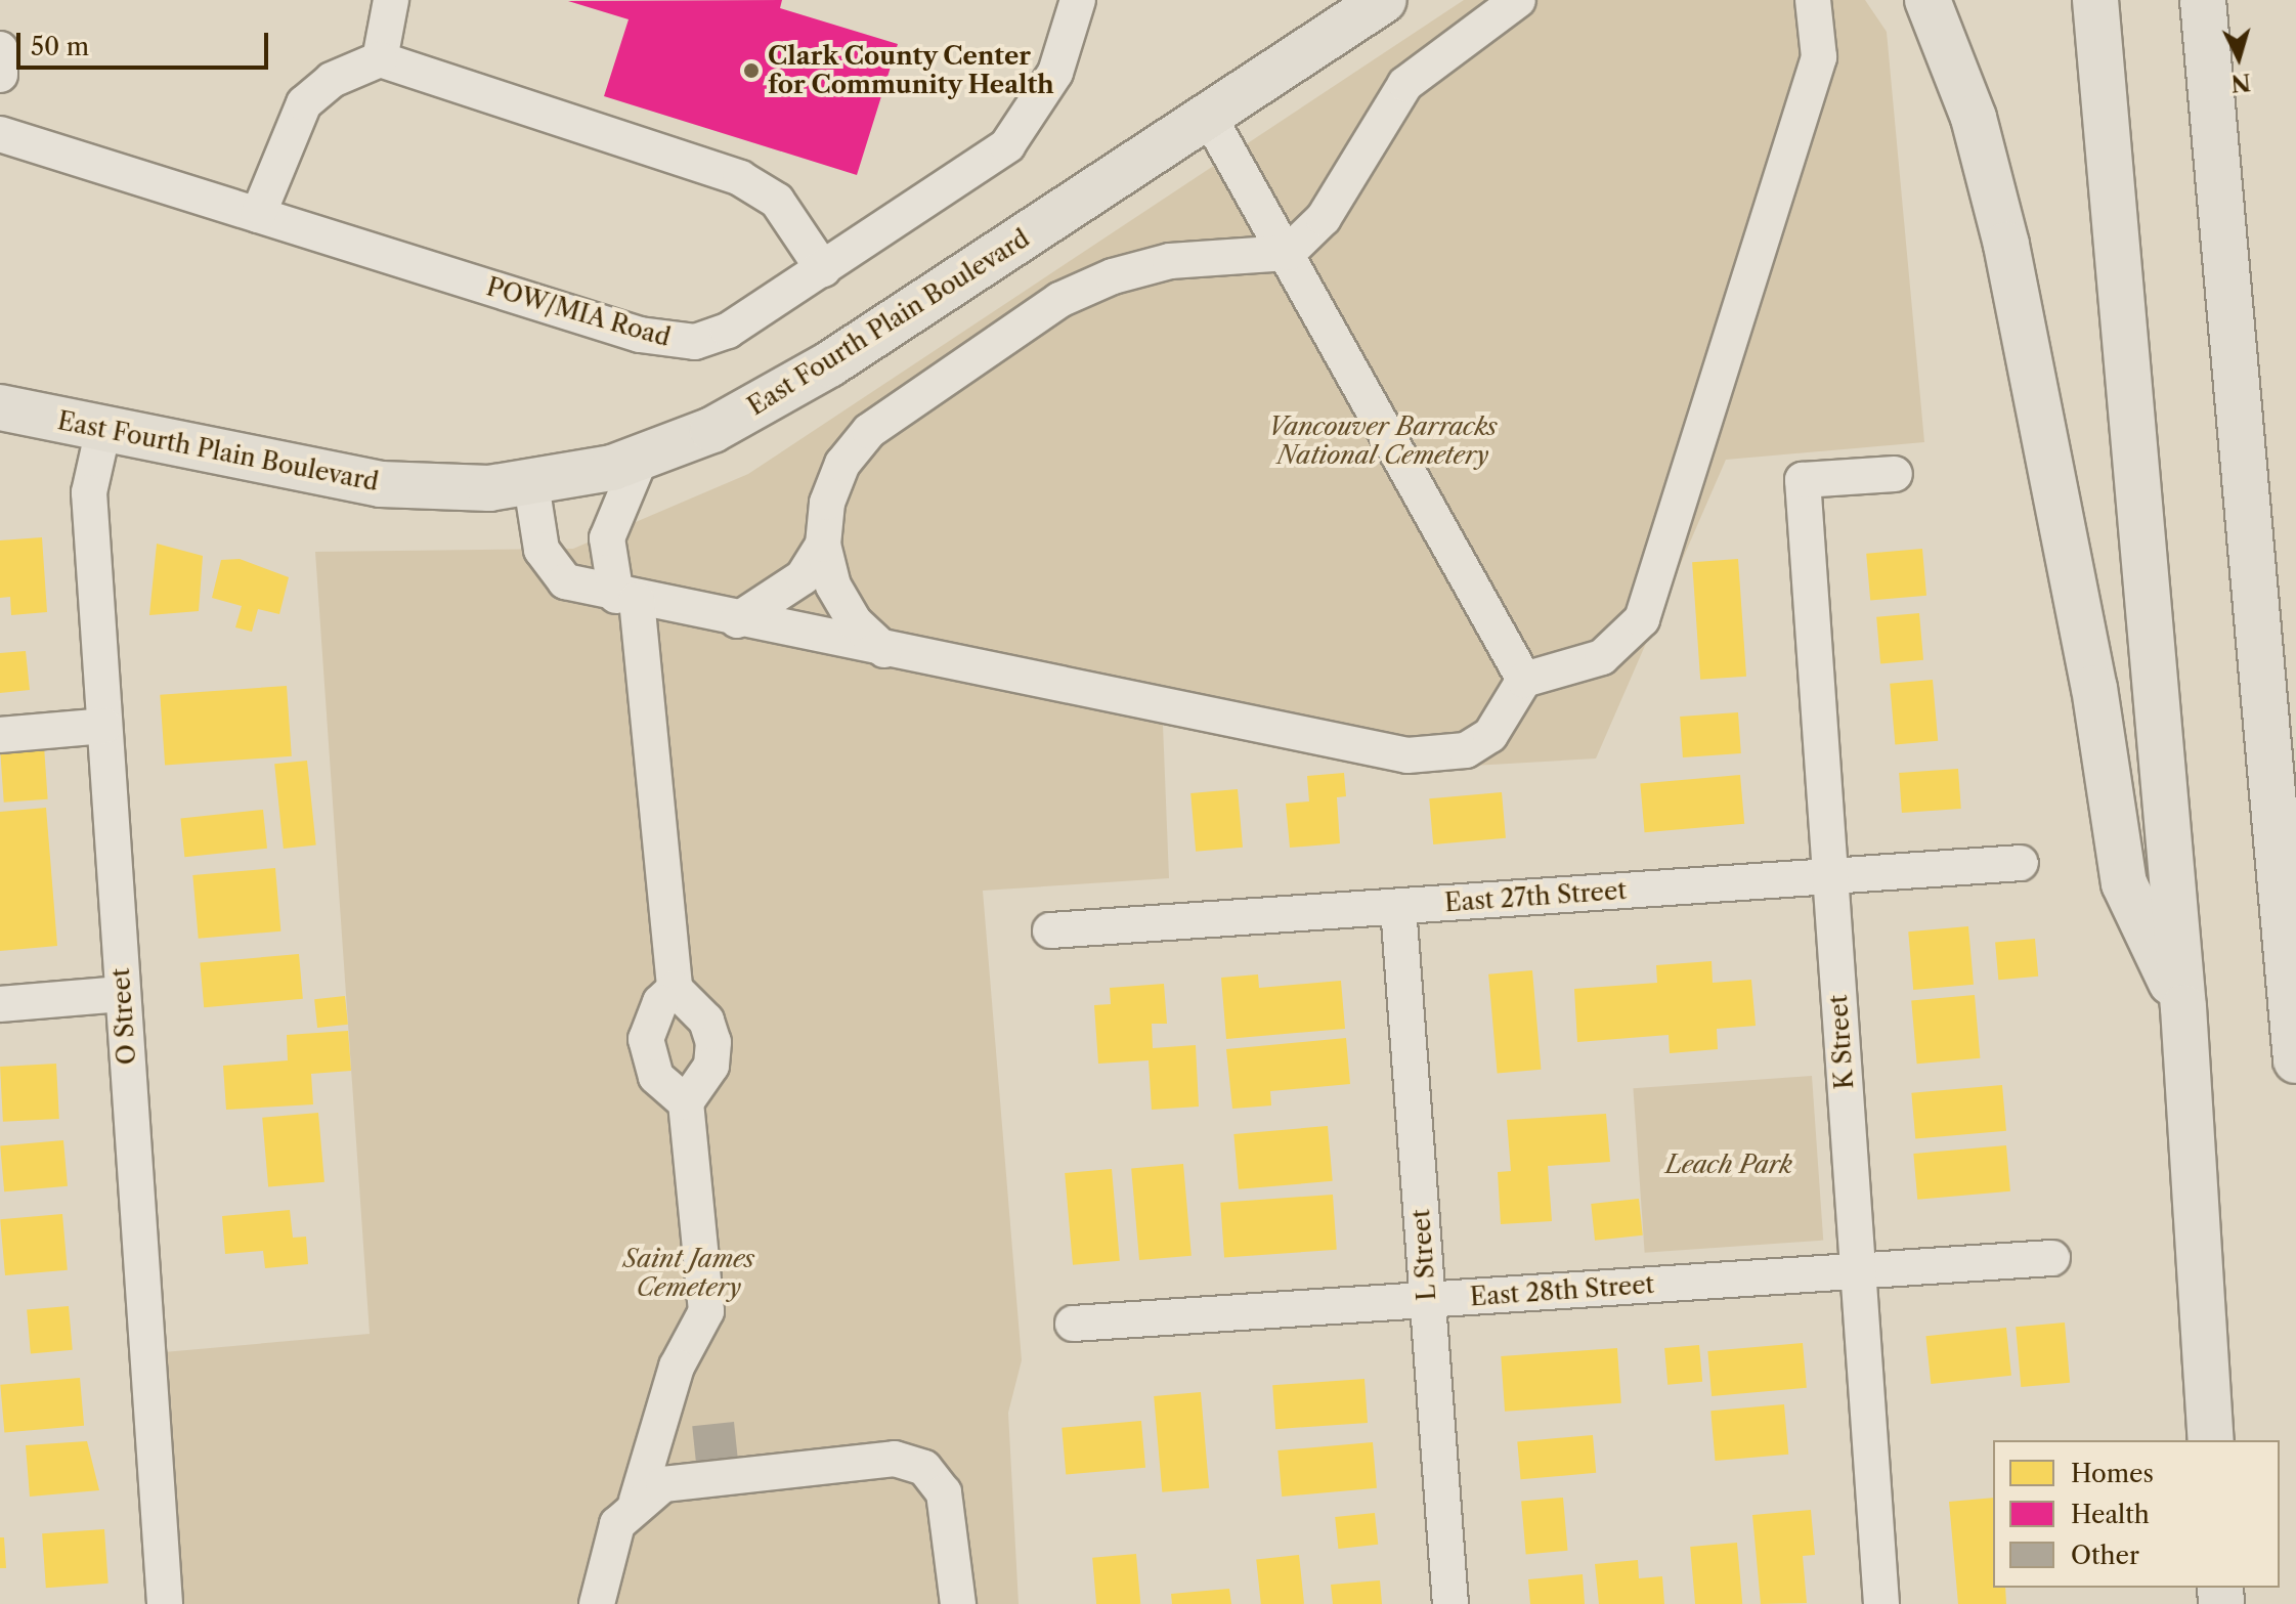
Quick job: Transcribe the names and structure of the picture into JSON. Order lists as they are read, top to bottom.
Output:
{
  "streets": {
    "main road": ["East Fourth Plain Boulevard"],
    "street": [
      "POW/MIA Road",
      "East 27th Street",
      "O Street",
      "K Street",
      "L Street",
      "East 28th Street"
    ]
  },
  "crossings": [
    ["East Fourth Plain Boulevard", "O Street"],
    ["East 27th Street", "K Street"],
    ["East 27th Street", "L Street"],
    ["K Street", "East 28th Street"],
    ["L Street", "East 28th Street"]
  ],
  "parks": ["Vancouver Barracks National Cemetery", "Leach Park", "Saint James Cemetery"],
  "places": ["Clark County Center for Community Health"],
  "legend": ["Homes", "Health", "Other"],
  "scale_bar": "50 m",
  "north": "bottom"
}
